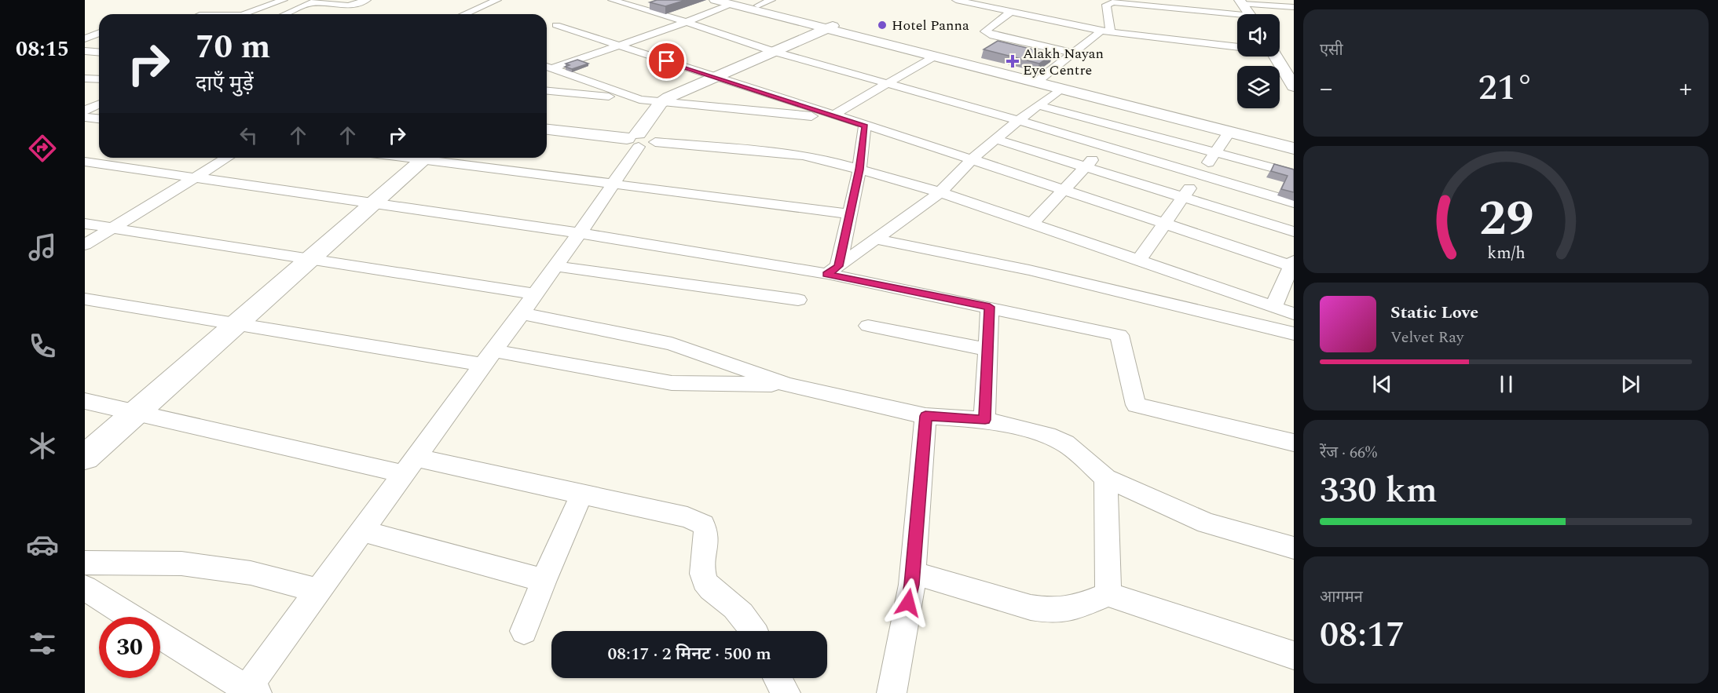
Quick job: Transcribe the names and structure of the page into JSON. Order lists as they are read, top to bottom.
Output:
{
  "places": {
    "other": ["Hotel Panna"],
    "health": ["Alakh Nayan Eye Centre"]
  },
  "page": {
    "tabs": "08:15",
    "tile": [
      "एसी",
      ["रेंज · 66%", "330 km"],
      ["आगमन", "08:17"]
    ],
    "turn": ["70 m", "दाएँ मुड़ें"],
    "heat": ["−", "21°", "+"],
    "song": ["Static Love", "Velvet Ray"],
    "limit": "30",
    "trip": "08:17 · 2 मिनट · 500 m",
    "gauge": ["29", "km/h"]
  }
}
